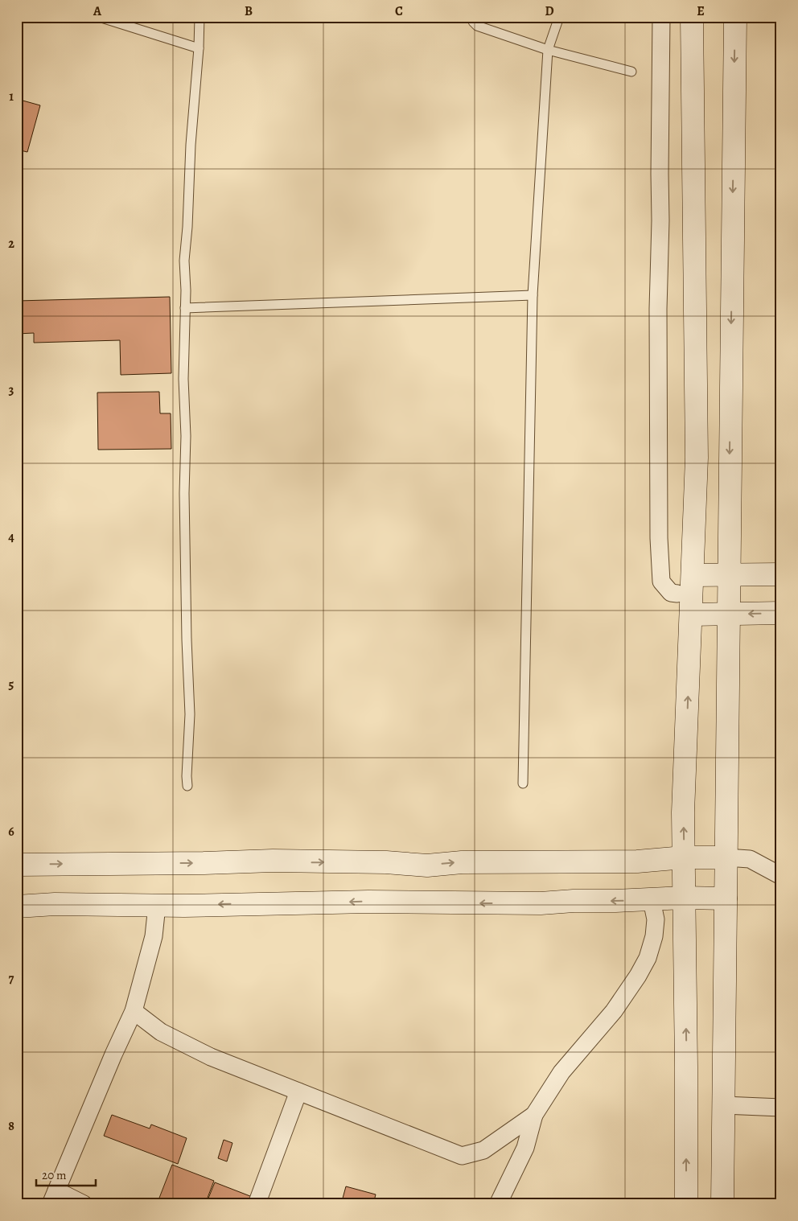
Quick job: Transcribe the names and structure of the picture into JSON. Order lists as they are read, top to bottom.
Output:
{
  "scale_bar": "20 m",
  "grid": {
    "columns": [
      "A",
      "B",
      "C",
      "D",
      "E"
    ],
    "rows": [
      "1",
      "2",
      "3",
      "4",
      "5",
      "6",
      "7",
      "8"
    ]
  }
}
